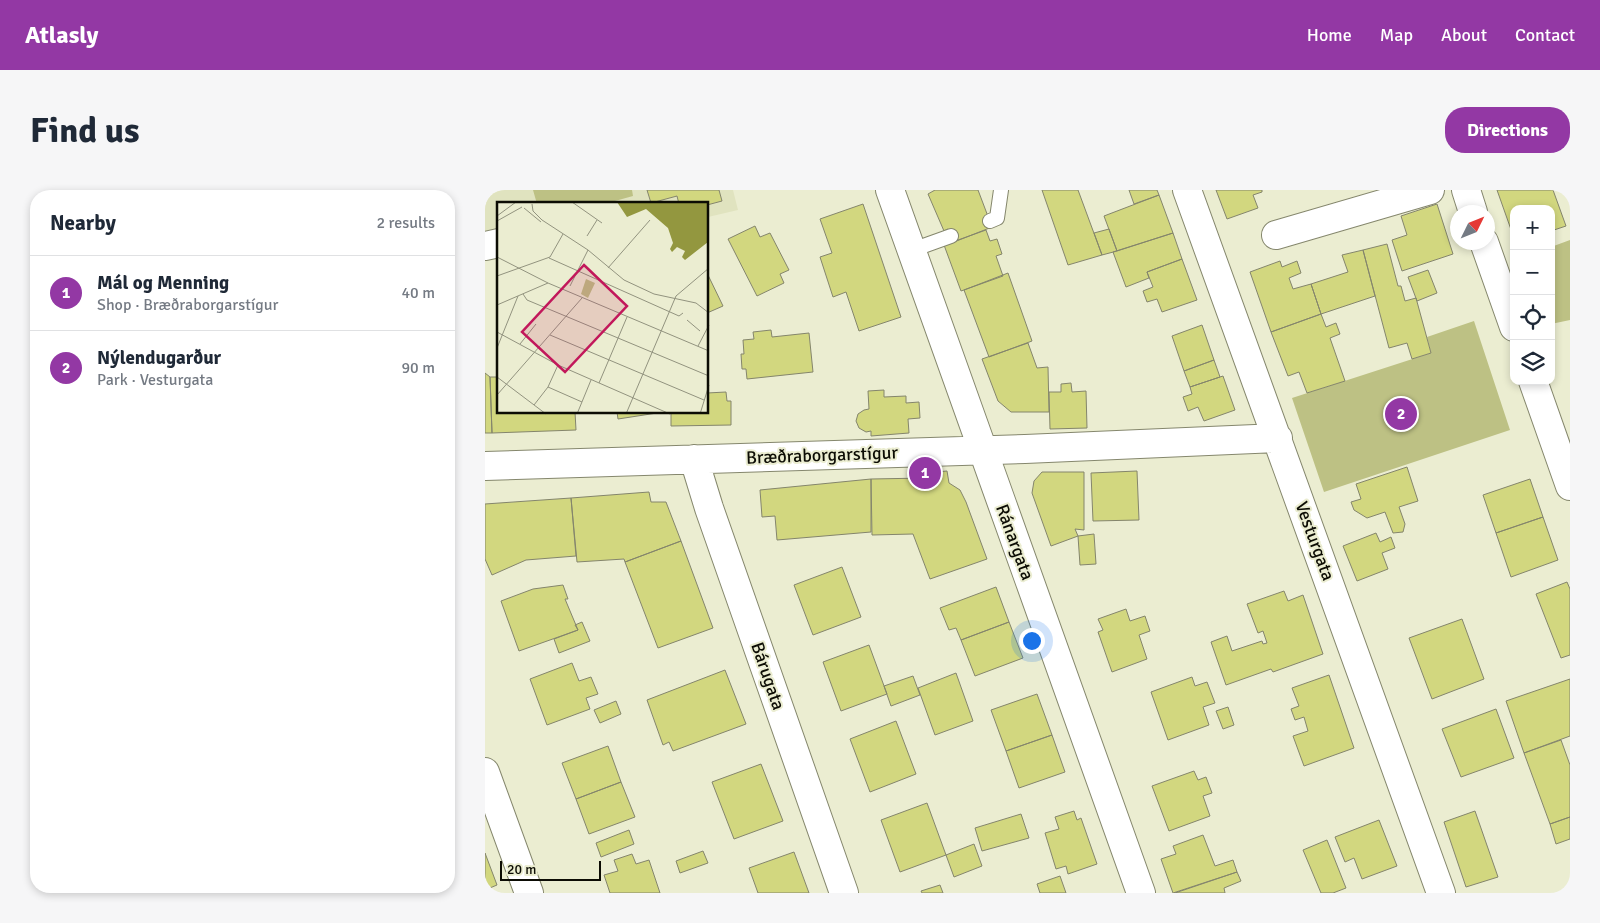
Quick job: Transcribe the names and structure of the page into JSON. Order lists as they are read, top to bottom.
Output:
{
  "streets": {
    "street": [
      "Bræðraborgarstígur",
      "Vesturgata",
      "Ránargata",
      "Bárugata"
    ]
  },
  "crossings": [
    ["Bræðraborgarstígur", "Vesturgata"],
    ["Bræðraborgarstígur", "Ránargata"],
    ["Bræðraborgarstígur", "Bárugata"]
  ],
  "scale_bar": "20 m",
  "north": "top right",
  "page": {
    "header": "Atlasly",
    "nav": [
      "Home",
      "Map",
      "About",
      "Contact"
    ],
    "buttons": "Directions",
    "title": "Find us",
    "heading": ["Nearby", "2 results"],
    "map_buttons": ["+", "−"],
    "list": [
      {
        "mark": "1",
        "name": "Mál og Menning",
        "note": "Shop · Bræðraborgarstígur",
        "value": "40 m"
      },
      {
        "mark": "2",
        "name": "Nýlendugarður",
        "note": "Park · Vesturgata",
        "value": "90 m"
      }
    ],
    "pins": ["2", "1"],
    "scale": "20 m"
  }
}
